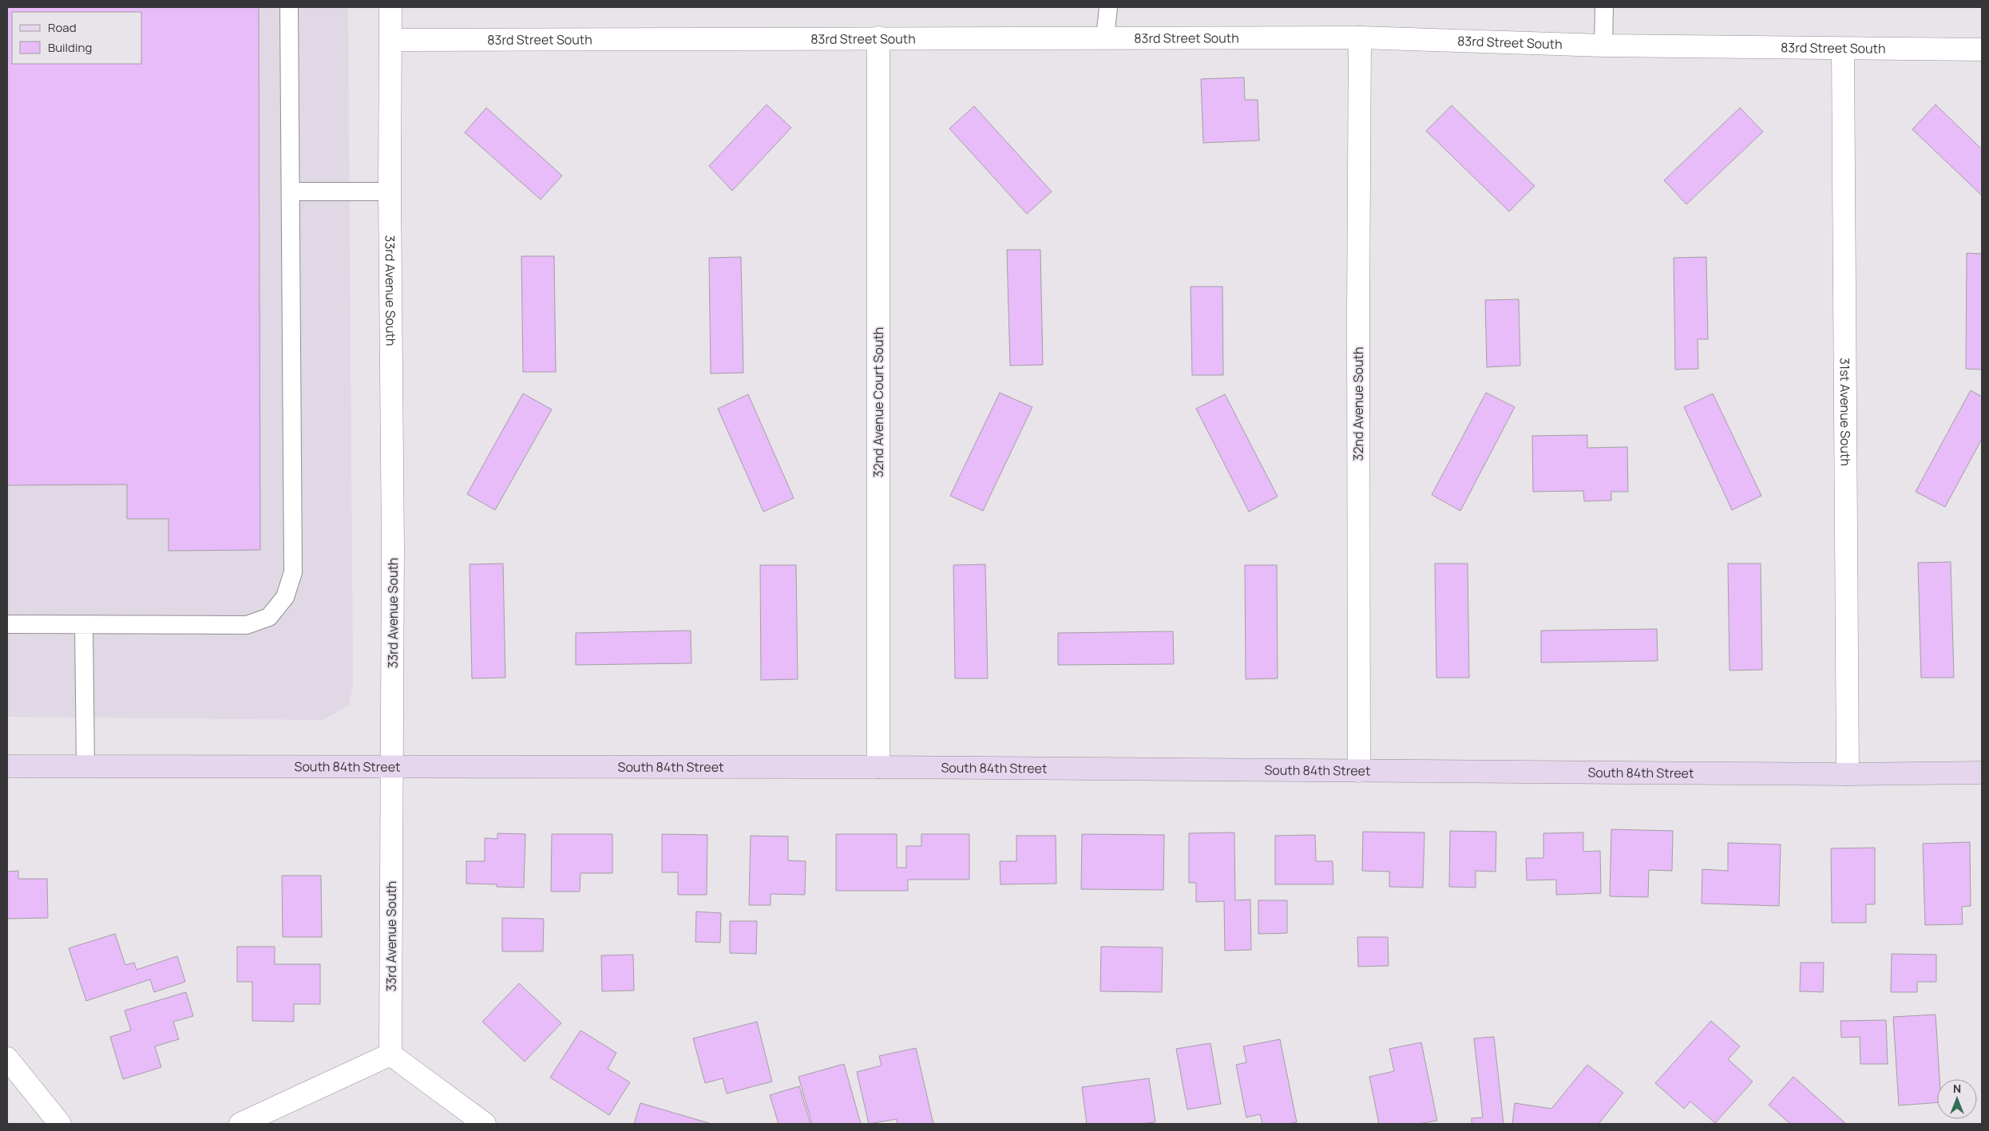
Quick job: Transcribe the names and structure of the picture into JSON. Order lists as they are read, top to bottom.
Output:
{
  "streets": {
    "main road": ["South 84th Street"],
    "street": [
      "83rd Street South",
      "33rd Avenue South",
      "32nd Avenue Court South",
      "32nd Avenue South",
      "31st Avenue South"
    ]
  },
  "crossings": [
    ["83rd Street South", "33rd Avenue South"],
    ["83rd Street South", "32nd Avenue Court South"],
    ["83rd Street South", "32nd Avenue South"],
    ["83rd Street South", "31st Avenue South"],
    ["33rd Avenue South", "South 84th Street"],
    ["32nd Avenue Court South", "South 84th Street"],
    ["32nd Avenue South", "South 84th Street"],
    ["31st Avenue South", "South 84th Street"]
  ],
  "legend": ["Road", "Building"],
  "north": "top"
}
